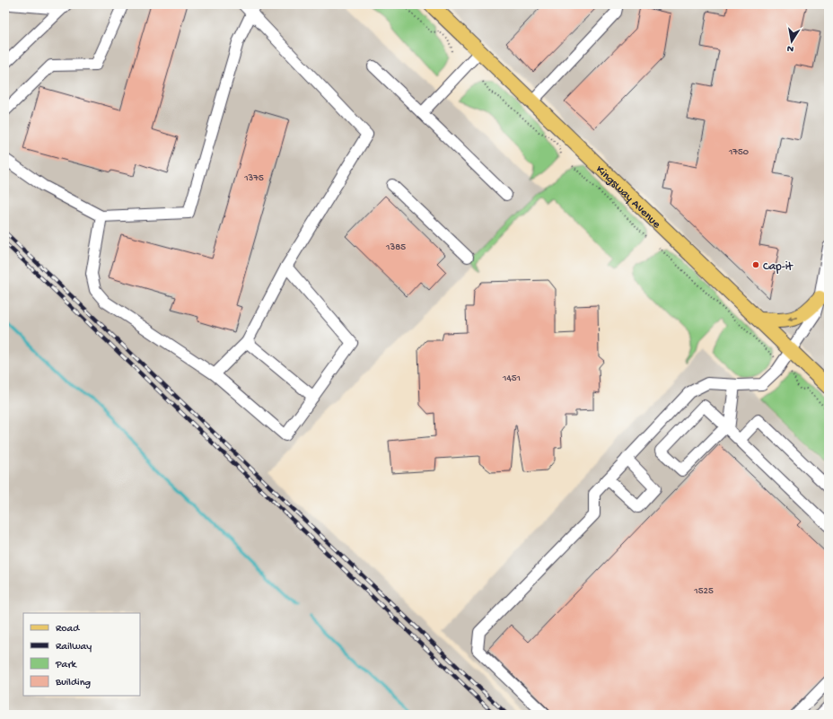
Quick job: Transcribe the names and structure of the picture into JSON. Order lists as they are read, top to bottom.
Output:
{
  "streets": {
    "main road": ["Kingsway Avenue"]
  },
  "places": ["Cap-it"],
  "house_numbers": [
    "1750",
    "1375",
    "1385",
    "1451",
    "1525"
  ],
  "legend": [
    "Road",
    "Railway",
    "Park",
    "Building"
  ],
  "north": "bottom"
}
